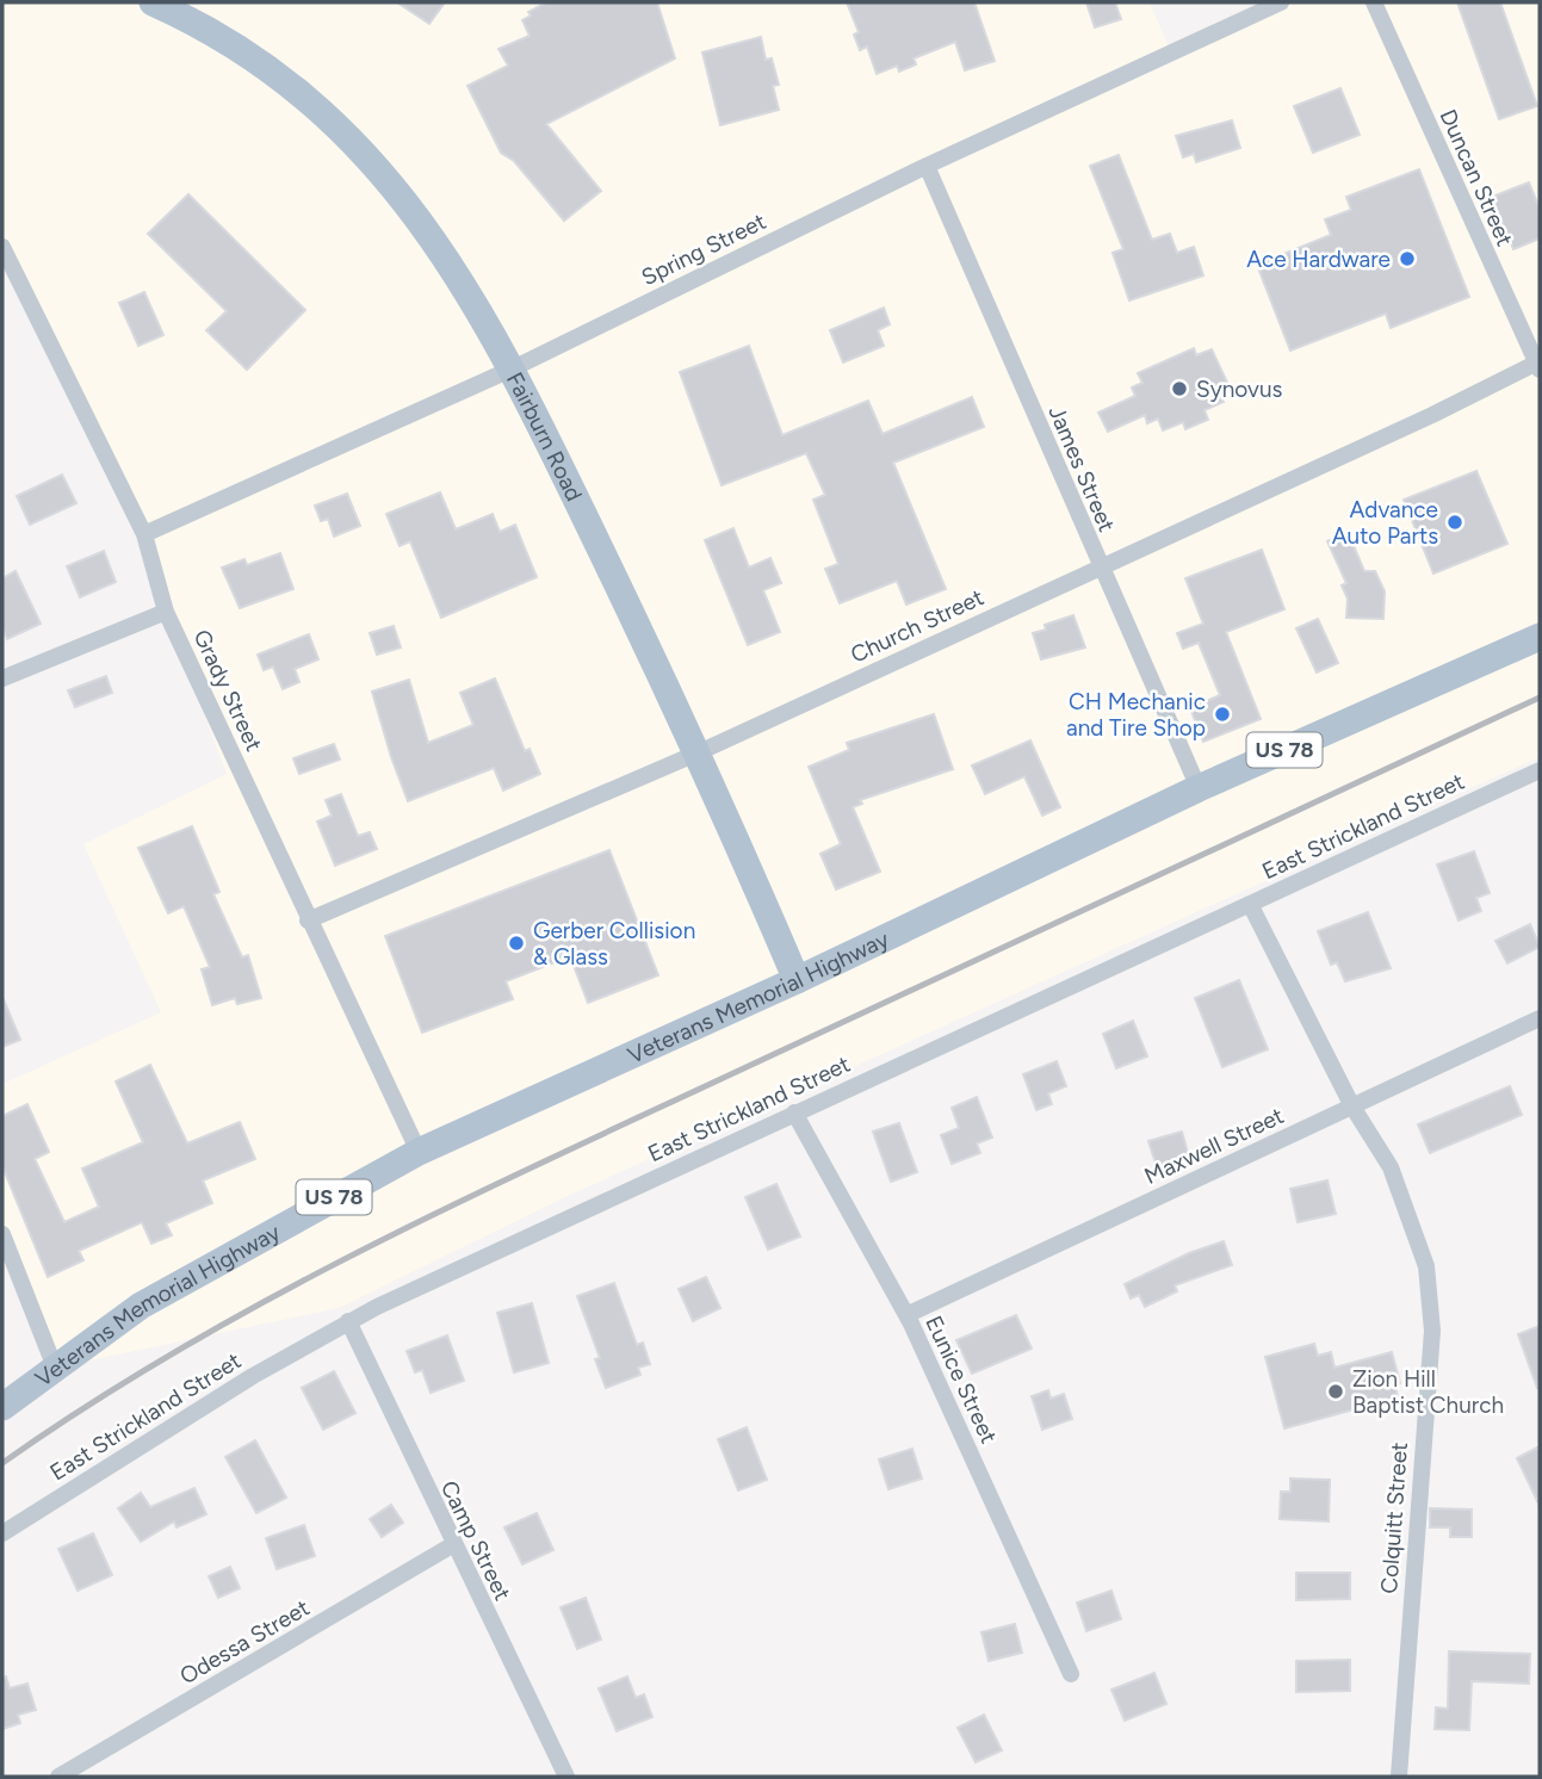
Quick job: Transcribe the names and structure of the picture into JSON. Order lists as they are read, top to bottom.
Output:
{
  "streets": {
    "main road": ["Fairburn Road", "US 78", "Veterans Memorial Highway"],
    "street": [
      "Duncan Street",
      "Spring Street",
      "James Street",
      "Church Street",
      "Grady Street",
      "East Strickland Street",
      "Maxwell Street",
      "Eunice Street",
      "Colquitt Street",
      "Camp Street",
      "Odessa Street"
    ]
  },
  "crossings": [
    ["Duncan Street", "Church Street"],
    ["Spring Street", "Fairburn Road"],
    ["Spring Street", "James Street"],
    ["Spring Street", "Grady Street"],
    ["Fairburn Road", "Church Street"],
    ["Fairburn Road", "Veterans Memorial Highway"],
    ["James Street", "Church Street"],
    ["James Street", "Veterans Memorial Highway"],
    ["Church Street", "Grady Street"],
    ["Grady Street", "Veterans Memorial Highway"],
    ["East Strickland Street", "Eunice Street"],
    ["East Strickland Street", "Colquitt Street"],
    ["East Strickland Street", "Camp Street"],
    ["Maxwell Street", "Eunice Street"],
    ["Maxwell Street", "Colquitt Street"],
    ["Camp Street", "Odessa Street"]
  ],
  "places": [
    "Ace Hardware",
    "Synovus",
    "Advance Auto Parts",
    "CH Mechanic and Tire Shop",
    "Gerber Collision & Glass",
    "Zion Hill Baptist Church"
  ]
}
